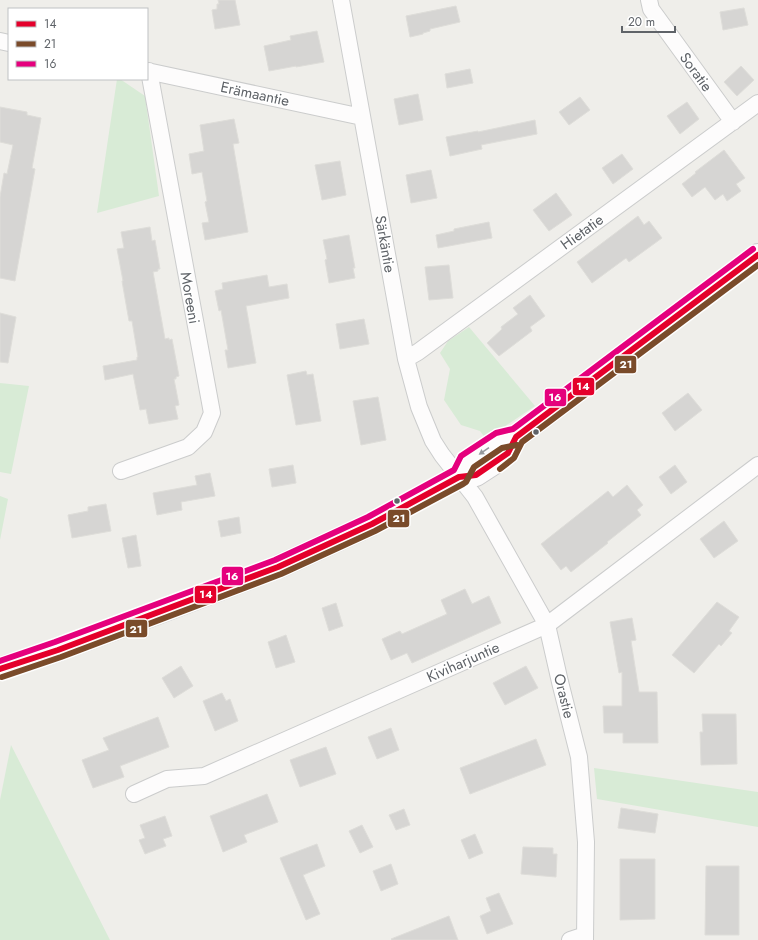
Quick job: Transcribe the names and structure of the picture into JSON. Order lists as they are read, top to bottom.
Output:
{
  "streets": {
    "street": [
      "Soratie",
      "Erämaantie",
      "Hietatie",
      "Särkäntie",
      "Moreeni",
      "Kiviharjuntie",
      "Orastie"
    ]
  },
  "crossings": [
    ["Soratie", "Hietatie"],
    ["Erämaantie", "Särkäntie"],
    ["Erämaantie", "Moreeni"],
    ["Hietatie", "Särkäntie"],
    ["Särkäntie", "Orastie"],
    ["Kiviharjuntie", "Orastie"]
  ],
  "lines": ["transit line 16", "transit line 14", "transit line 21"],
  "legend": ["14", "21", "16"],
  "scale_bar": "20 m"
}
